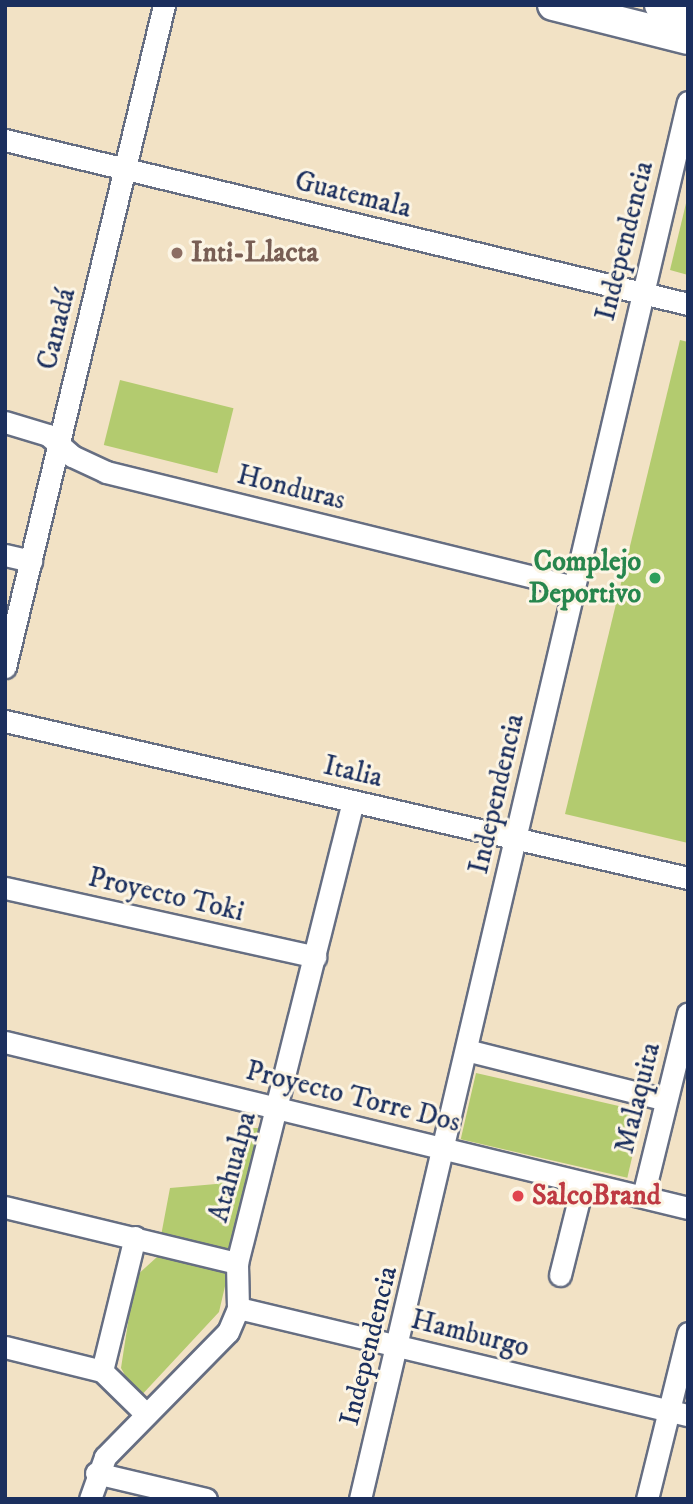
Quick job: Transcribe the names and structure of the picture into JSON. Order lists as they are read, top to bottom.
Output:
{
  "streets": {
    "street": [
      "Guatemala",
      "Independencia",
      "Canadá",
      "Honduras",
      "Italia",
      "Proyecto Toki",
      "Proyecto Torre Dos",
      "Malaquita",
      "Atahualpa",
      "Hamburgo"
    ]
  },
  "crossings": [
    ["Guatemala", "Independencia"],
    ["Guatemala", "Canadá"],
    ["Independencia", "Honduras"],
    ["Independencia", "Italia"],
    ["Independencia", "Proyecto Torre Dos"],
    ["Independencia", "Hamburgo"],
    ["Canadá", "Honduras"],
    ["Italia", "Atahualpa"],
    ["Proyecto Toki", "Atahualpa"],
    ["Proyecto Torre Dos", "Malaquita"],
    ["Proyecto Torre Dos", "Atahualpa"],
    ["Atahualpa", "Hamburgo"]
  ],
  "places": ["Inti-Llacta", "Complejo Deportivo", "SalcoBrand"]
}
